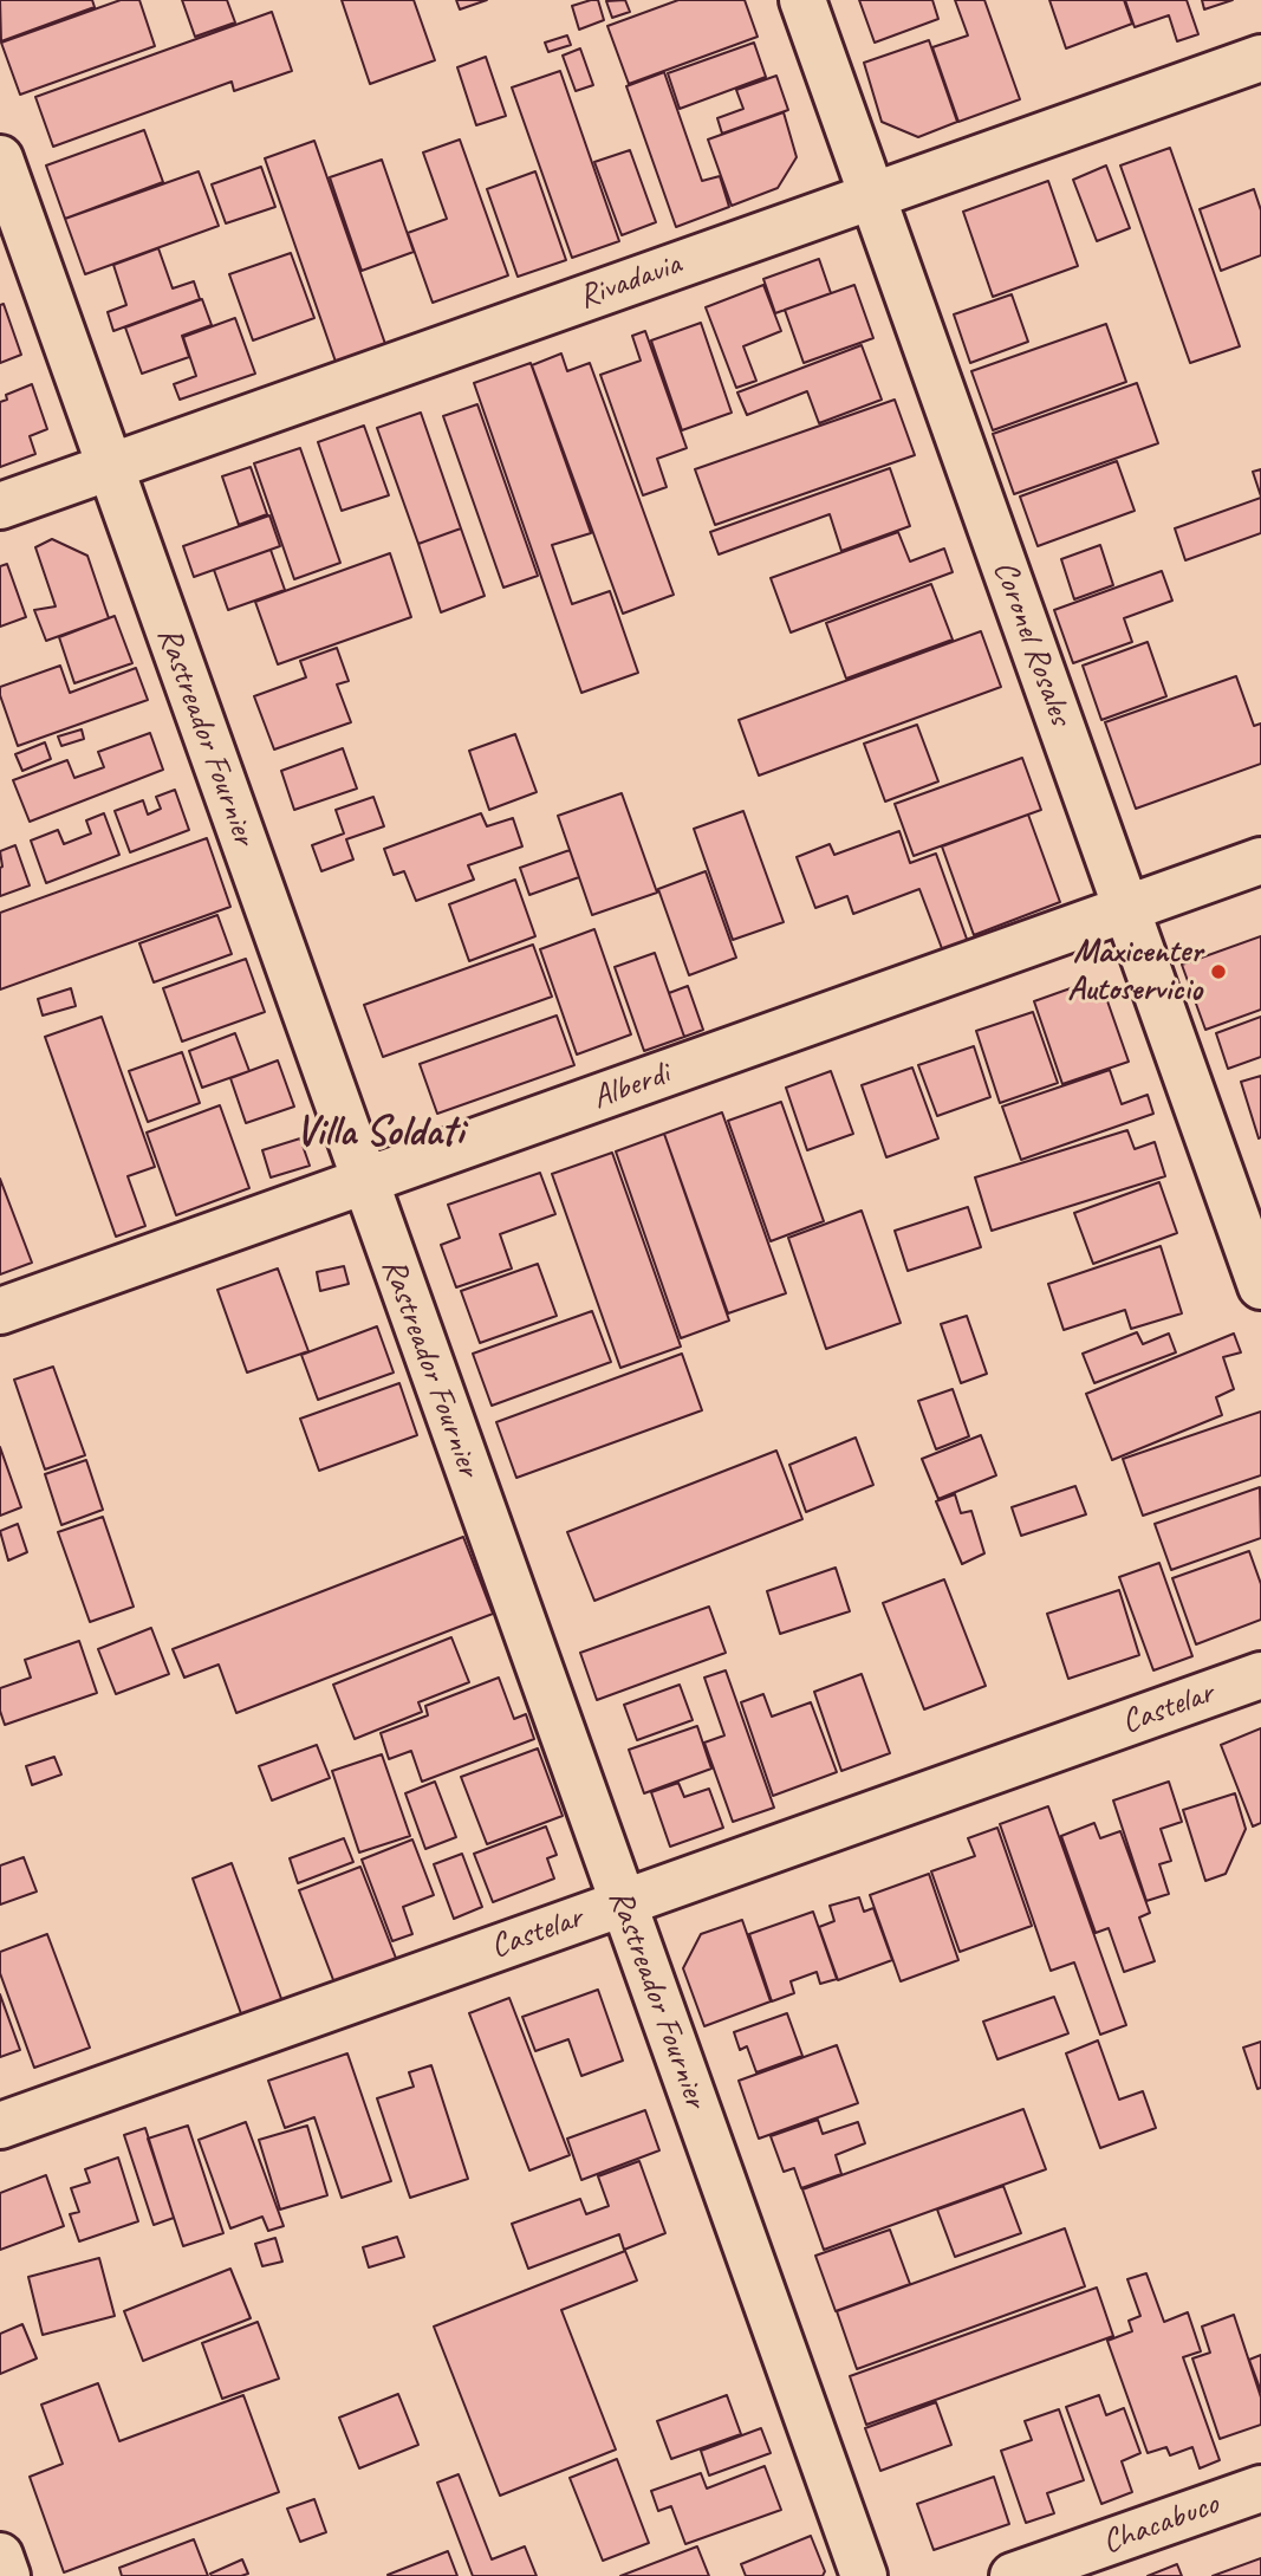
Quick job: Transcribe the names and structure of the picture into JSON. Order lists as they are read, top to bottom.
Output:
{
  "streets": {
    "street": [
      "Rivadavia",
      "Coronel Rosales",
      "Rastreador Fournier",
      "Alberdi",
      "Castelar",
      "Chacabuco"
    ]
  },
  "crossings": [
    ["Rivadavia", "Coronel Rosales"],
    ["Rivadavia", "Rastreador Fournier"],
    ["Coronel Rosales", "Alberdi"],
    ["Rastreador Fournier", "Alberdi"],
    ["Rastreador Fournier", "Castelar"]
  ],
  "districts": ["Villa Soldati"],
  "places": ["Maxicenter Autoservicio"]
}
